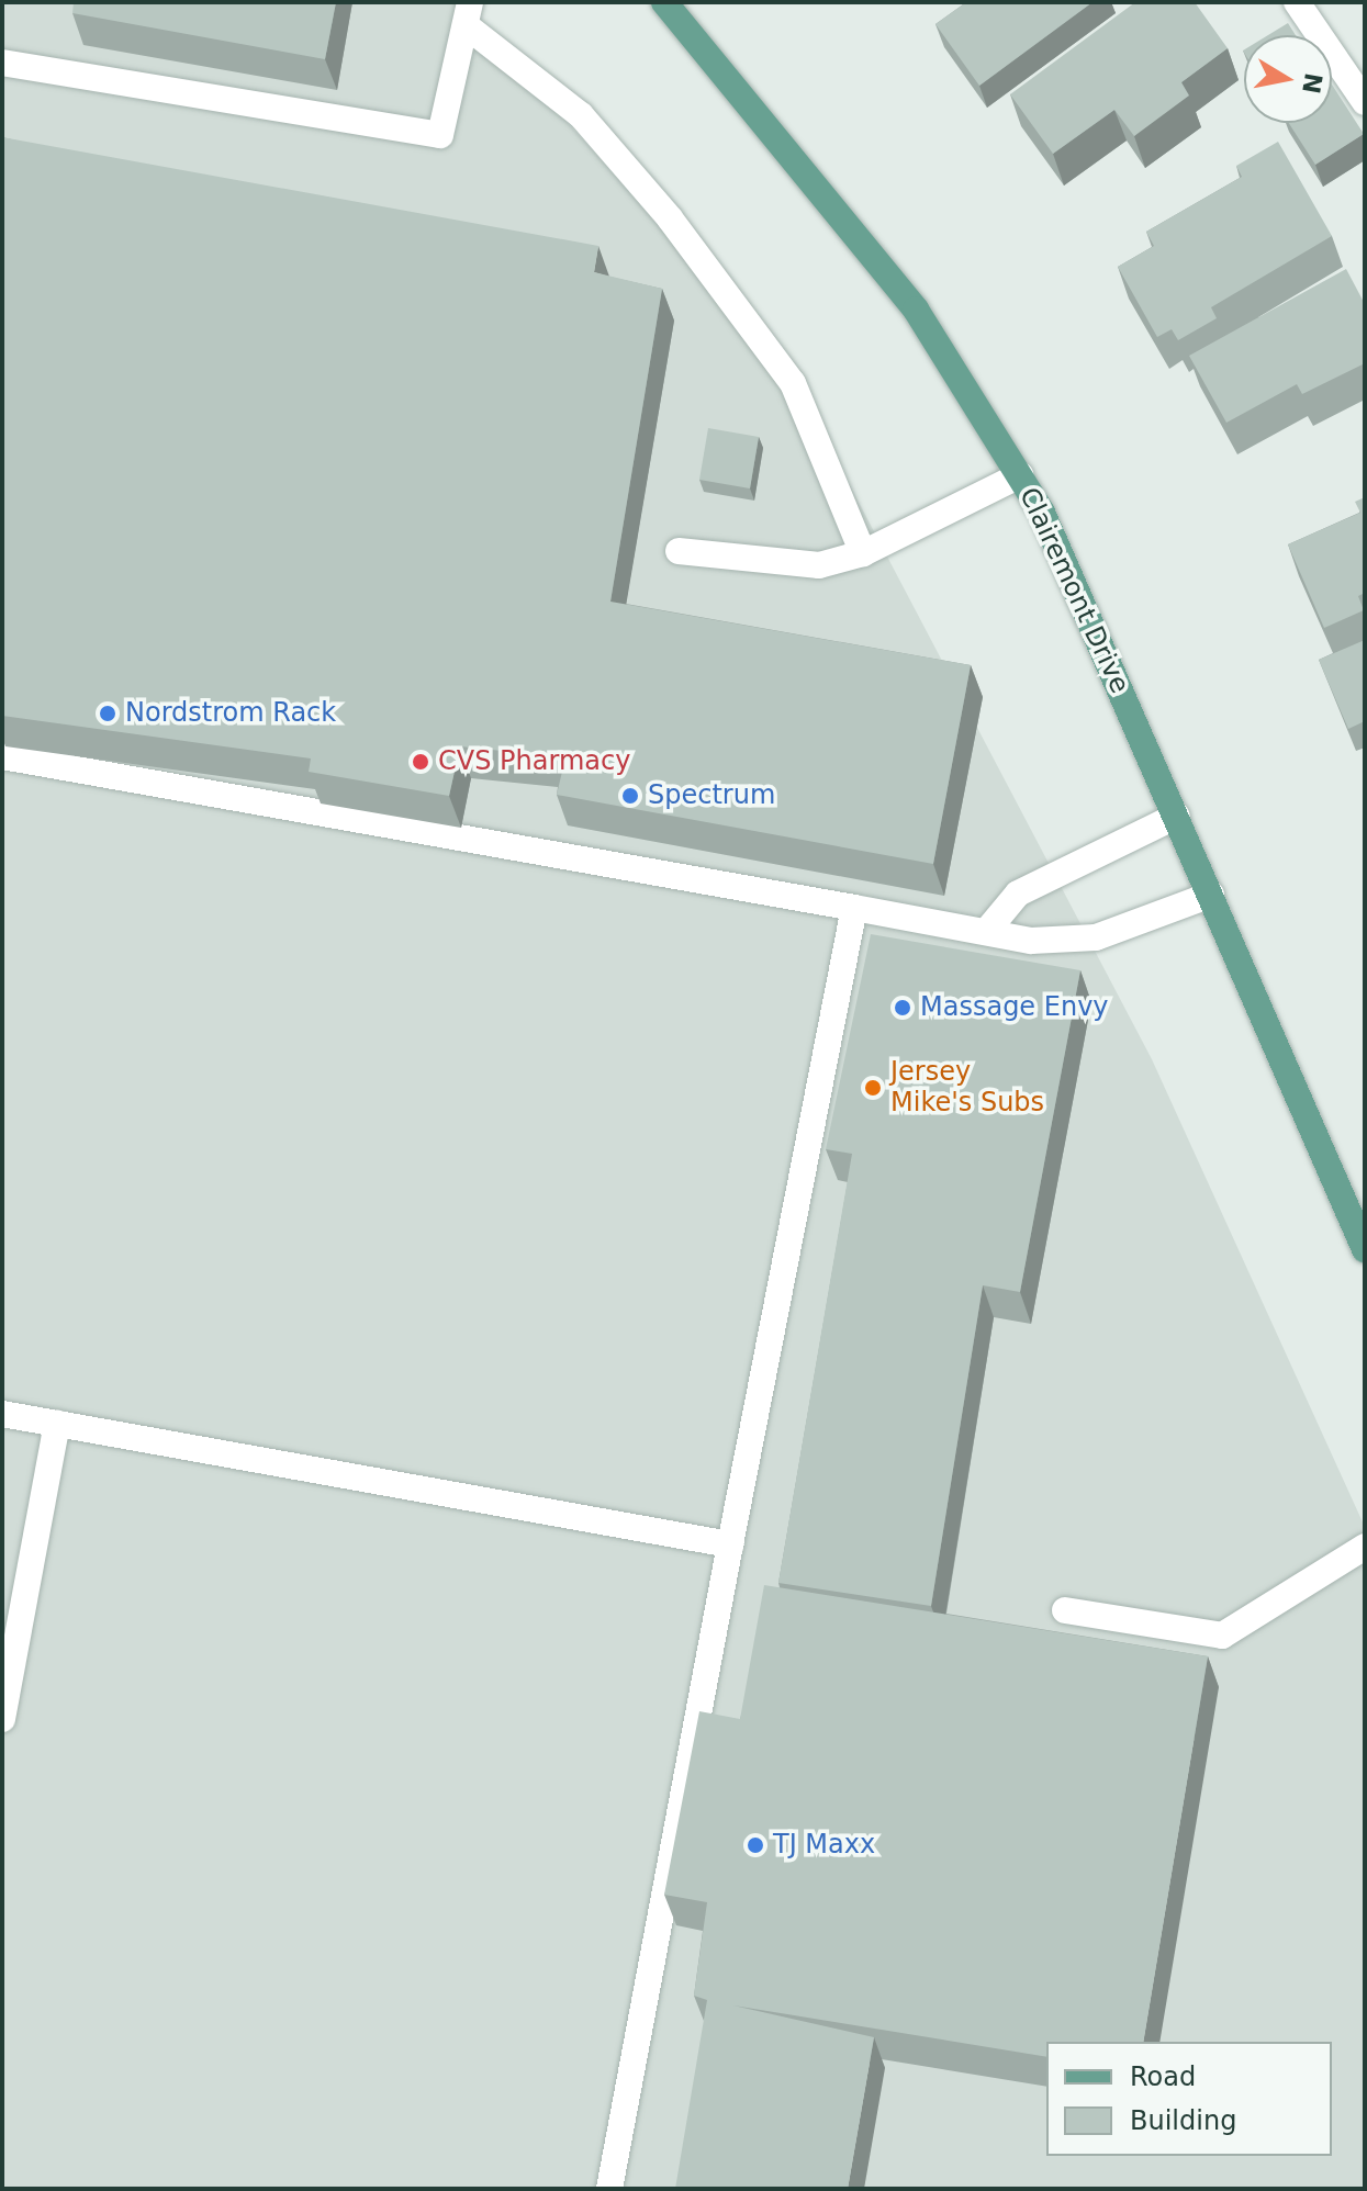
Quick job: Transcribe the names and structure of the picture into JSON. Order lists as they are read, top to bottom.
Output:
{
  "streets": {
    "main road": ["Clairemont Drive"]
  },
  "places": [
    "Nordstrom Rack",
    "CVS Pharmacy",
    "Spectrum",
    "Massage Envy",
    "Jersey Mike's Subs",
    "TJ Maxx"
  ],
  "legend": ["Road", "Building"],
  "north": "right"
}
